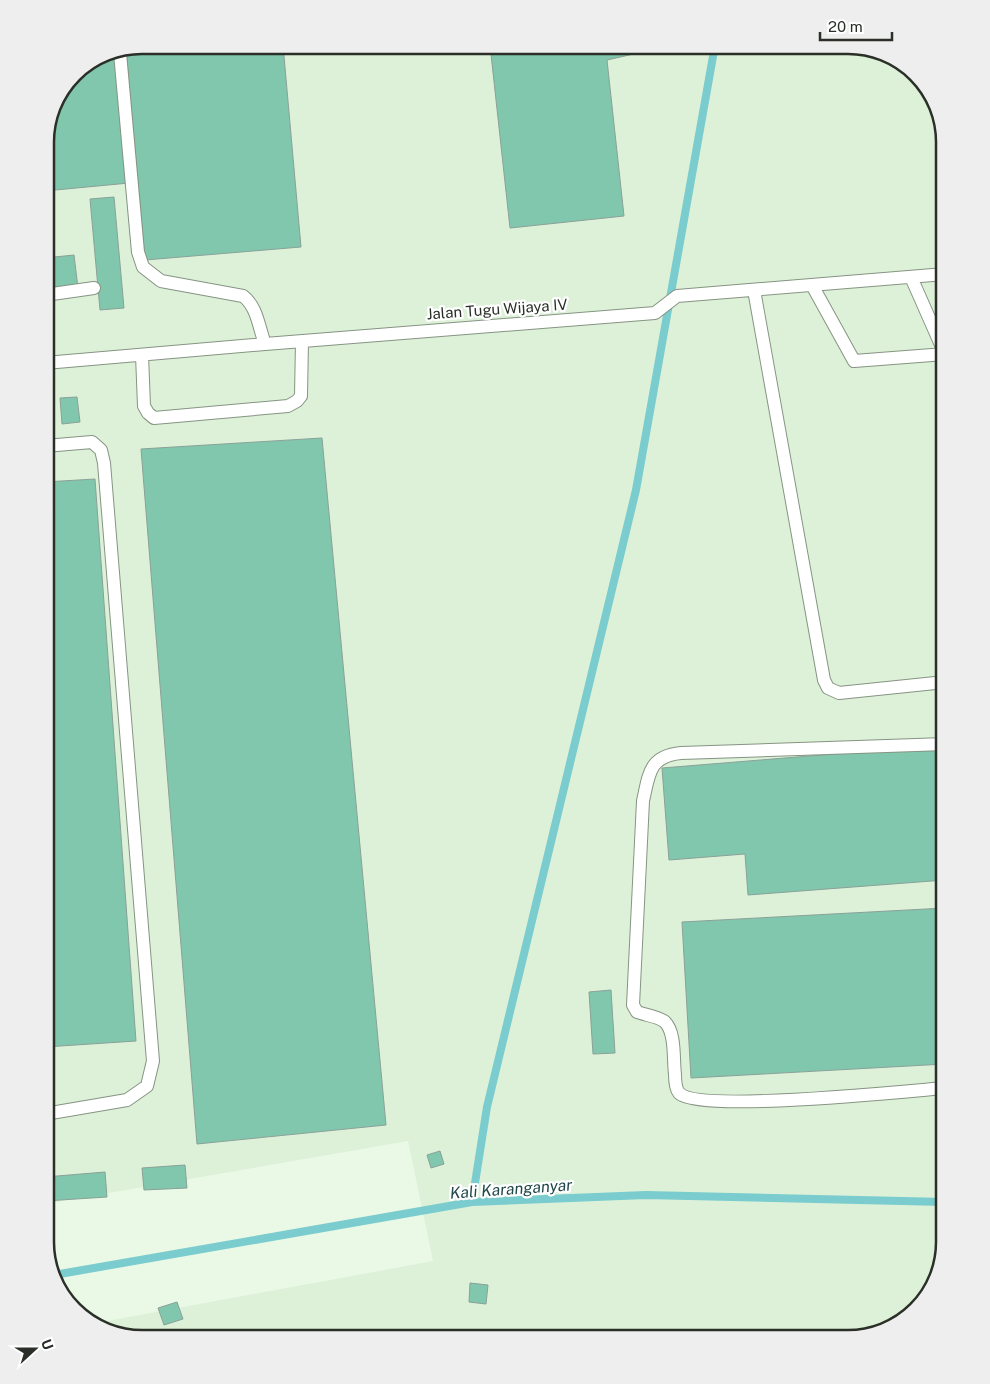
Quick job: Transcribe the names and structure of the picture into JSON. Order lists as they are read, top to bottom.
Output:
{
  "streets": {
    "lane": ["Jalan Tugu Wijaya IV"]
  },
  "water": ["Kali Karanganyar"],
  "scale_bar": "20 m",
  "north": "right"
}
